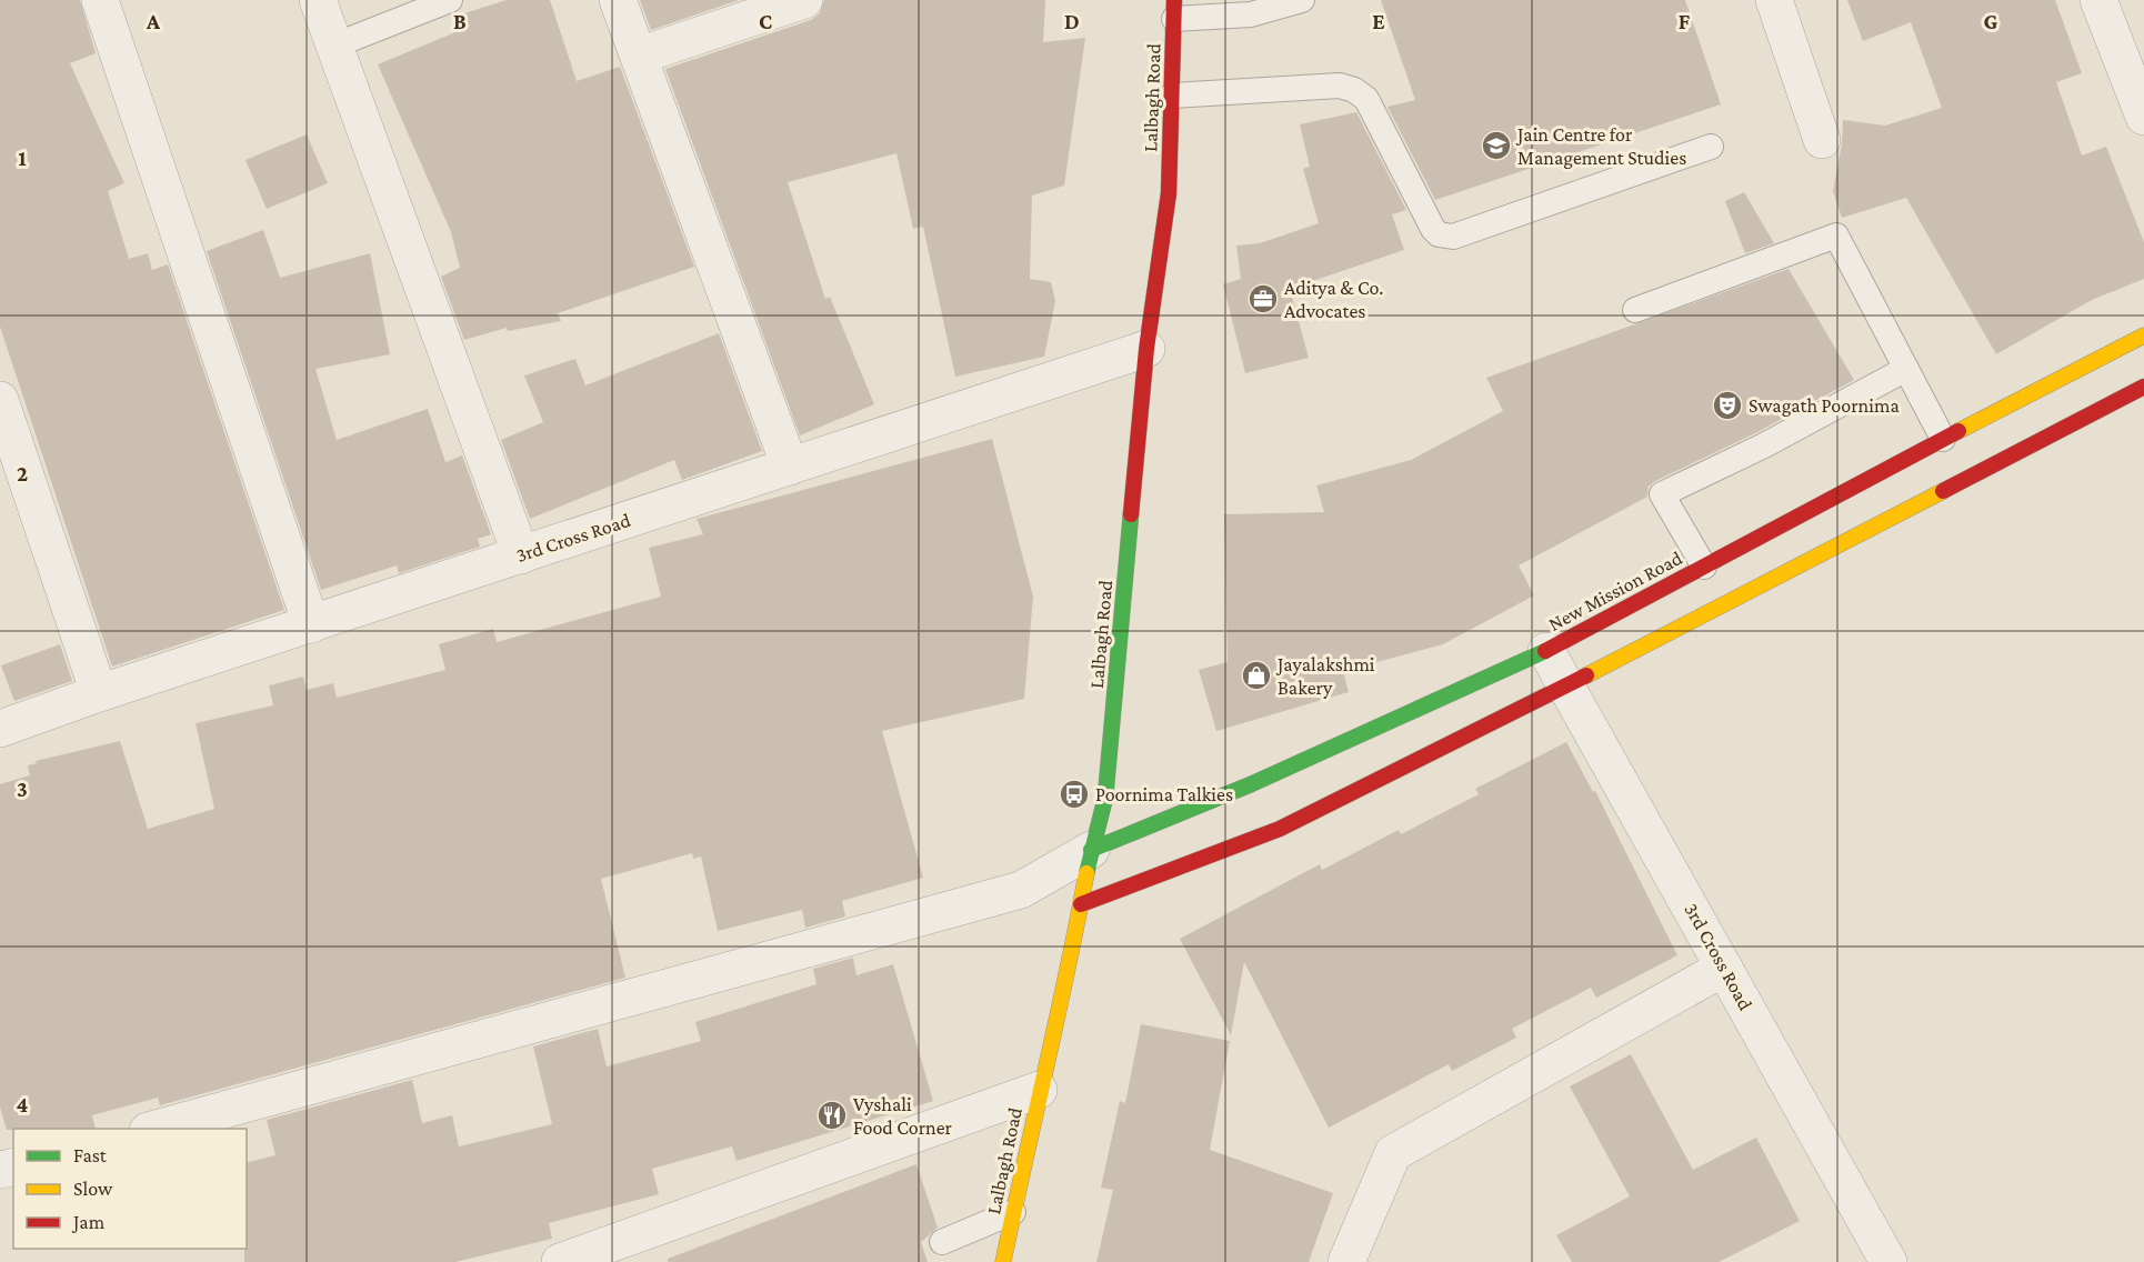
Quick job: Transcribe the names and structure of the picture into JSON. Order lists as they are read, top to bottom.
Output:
{
  "streets": {
    "main road": ["Lalbagh Road", "New Mission Road"],
    "street": ["3rd Cross Road"]
  },
  "crossings": [
    ["Lalbagh Road", "3rd Cross Road"],
    ["Lalbagh Road", "New Mission Road"],
    ["3rd Cross Road", "New Mission Road"]
  ],
  "places": {
    "school or university": ["Jain Centre for Management Studies"],
    "office": ["Aditya & Co. Advocates"],
    "theatre": ["Swagath Poornima"],
    "shop": ["Jayalakshmi Bakery"],
    "bus stop": ["Poornima Talkies"],
    "restaurant": ["Vyshali Food Corner"]
  },
  "legend": ["Fast", "Slow", "Jam"],
  "grid": {
    "columns": [
      "A",
      "B",
      "C",
      "D",
      "E",
      "F",
      "G"
    ],
    "rows": [
      "1",
      "2",
      "3",
      "4"
    ]
  }
}
